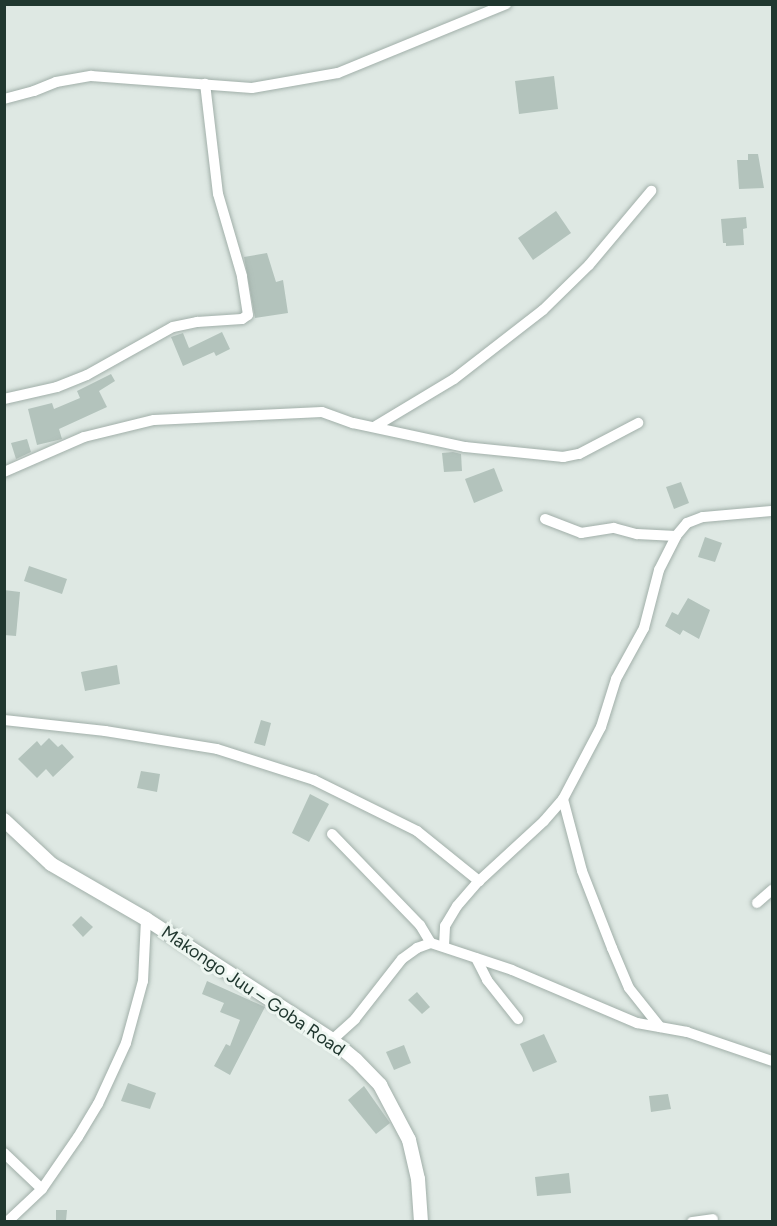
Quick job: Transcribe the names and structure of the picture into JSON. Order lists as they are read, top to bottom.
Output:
{
  "streets": {
    "street": ["Makongo Juu – Goba Road"]
  }
}
